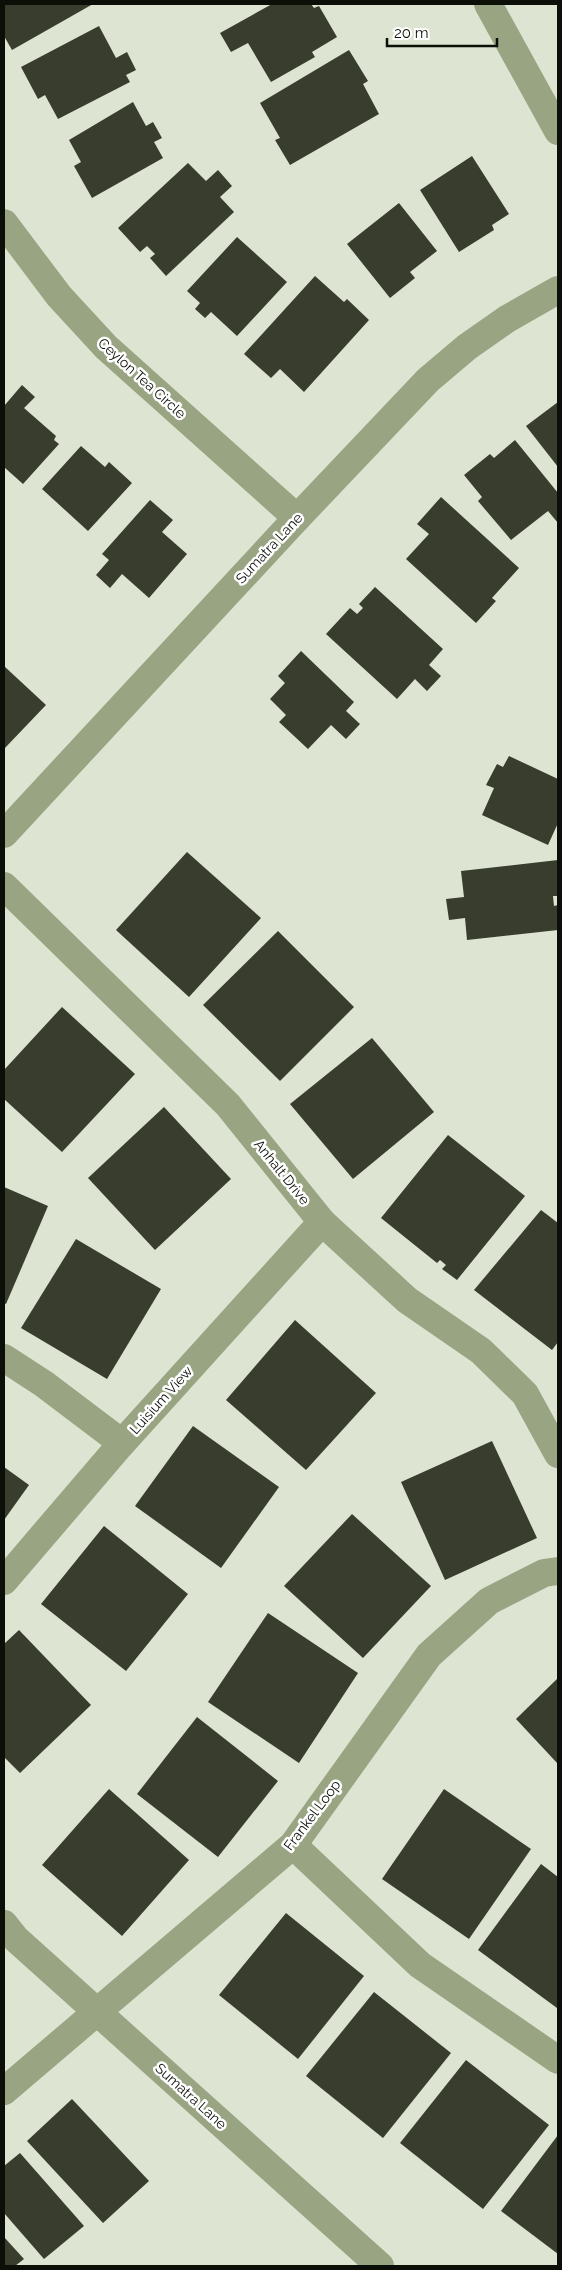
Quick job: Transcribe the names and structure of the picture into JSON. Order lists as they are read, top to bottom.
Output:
{
  "streets": {
    "street": [
      "Ceylon Tea Circle",
      "Sumatra Lane",
      "Anhalt Drive",
      "Luisium View",
      "Frankel Loop"
    ]
  },
  "crossings": [
    ["Ceylon Tea Circle", "Sumatra Lane"],
    ["Sumatra Lane", "Frankel Loop"],
    ["Anhalt Drive", "Luisium View"]
  ],
  "scale_bar": "20 m"
}
